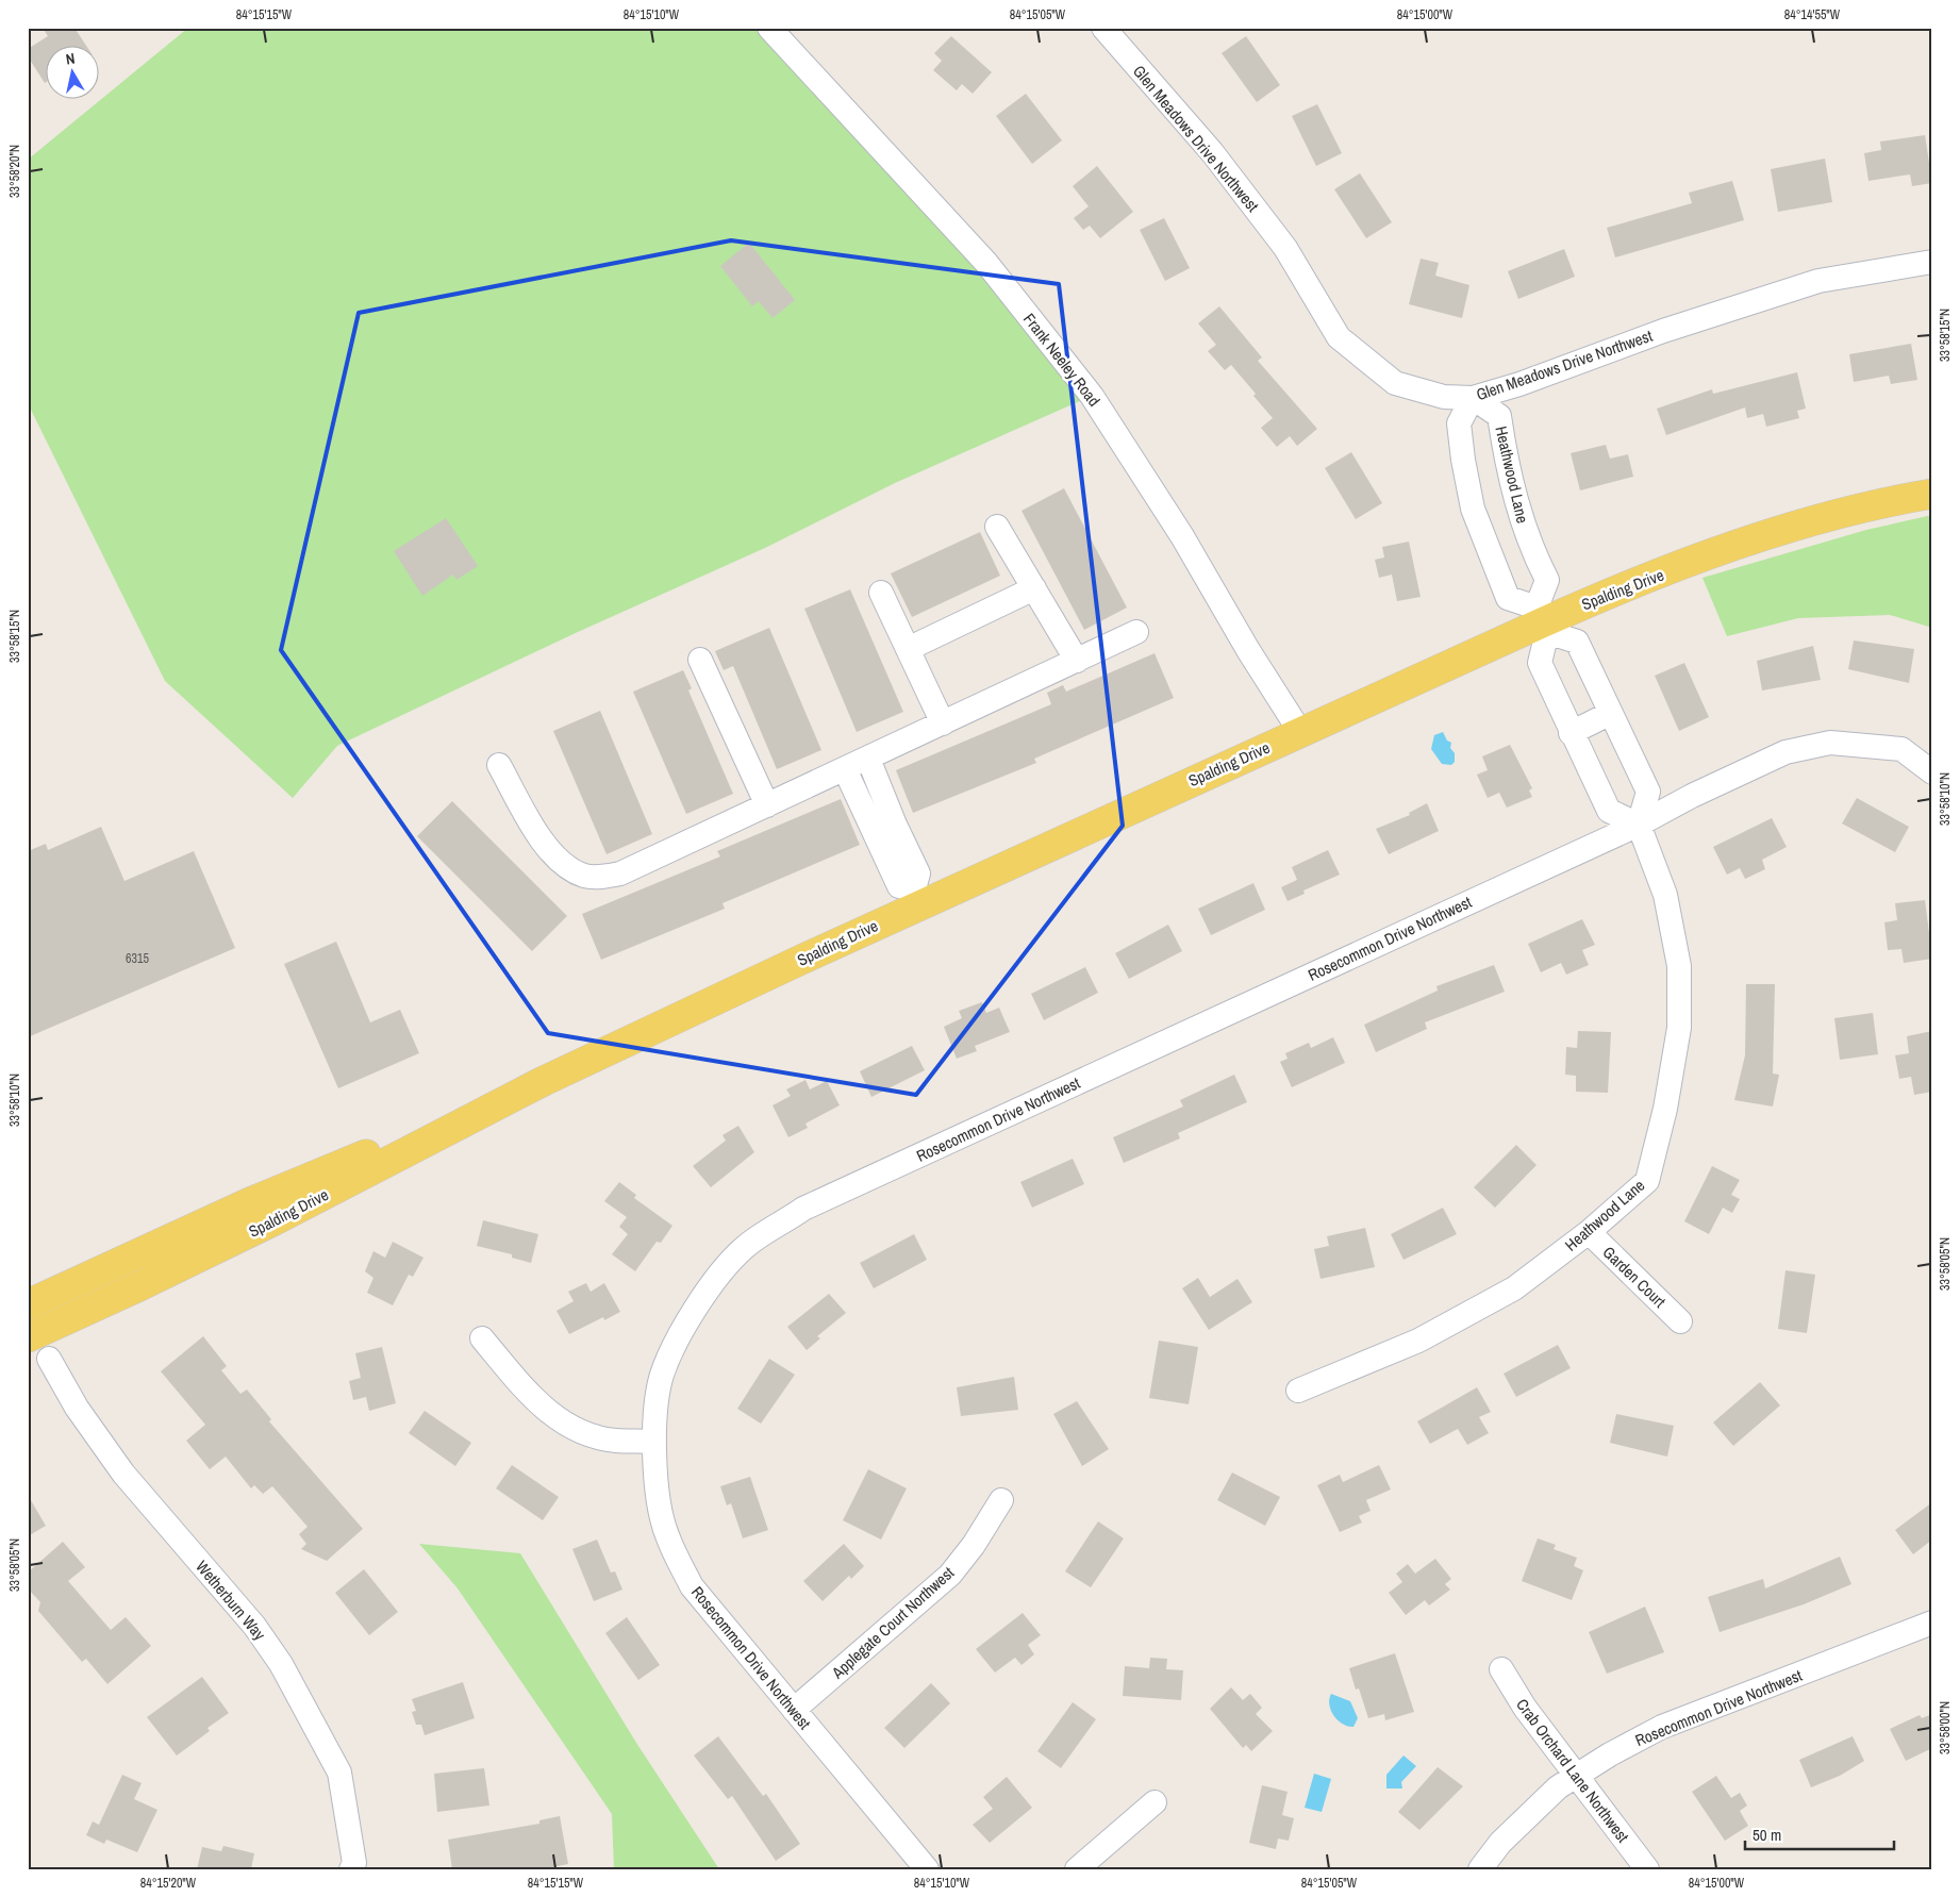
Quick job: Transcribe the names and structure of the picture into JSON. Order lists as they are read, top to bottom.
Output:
{
  "streets": {
    "main road": ["Spalding Drive"],
    "street": [
      "Glen Meadows Drive Northwest",
      "Frank Neeley Road",
      "Heathwood Lane",
      "Rosecommon Drive Northwest",
      "Garden Court",
      "Wetherburn Way",
      "Applegate Court Northwest",
      "Crab Orchard Lane Northwest"
    ]
  },
  "crossings": [
    ["Glen Meadows Drive Northwest", "Heathwood Lane"],
    ["Frank Neeley Road", "Spalding Drive"],
    ["Heathwood Lane", "Spalding Drive"],
    ["Heathwood Lane", "Rosecommon Drive Northwest"],
    ["Heathwood Lane", "Garden Court"],
    ["Rosecommon Drive Northwest", "Applegate Court Northwest"],
    ["Rosecommon Drive Northwest", "Crab Orchard Lane Northwest"]
  ],
  "house_numbers": ["6315"],
  "scale_bar": "50 m",
  "north": "top",
  "coordinates": [
    "84°15'15\"W",
    "84°15'10\"W",
    "84°15'05\"W",
    "84°15'00\"W",
    "84°14'55\"W",
    "33°58'20\"N",
    "33°58'15\"N",
    "33°58'10\"N",
    "33°58'05\"N",
    "33°58'00\"N",
    "84°15'20\"W"
  ]
}
